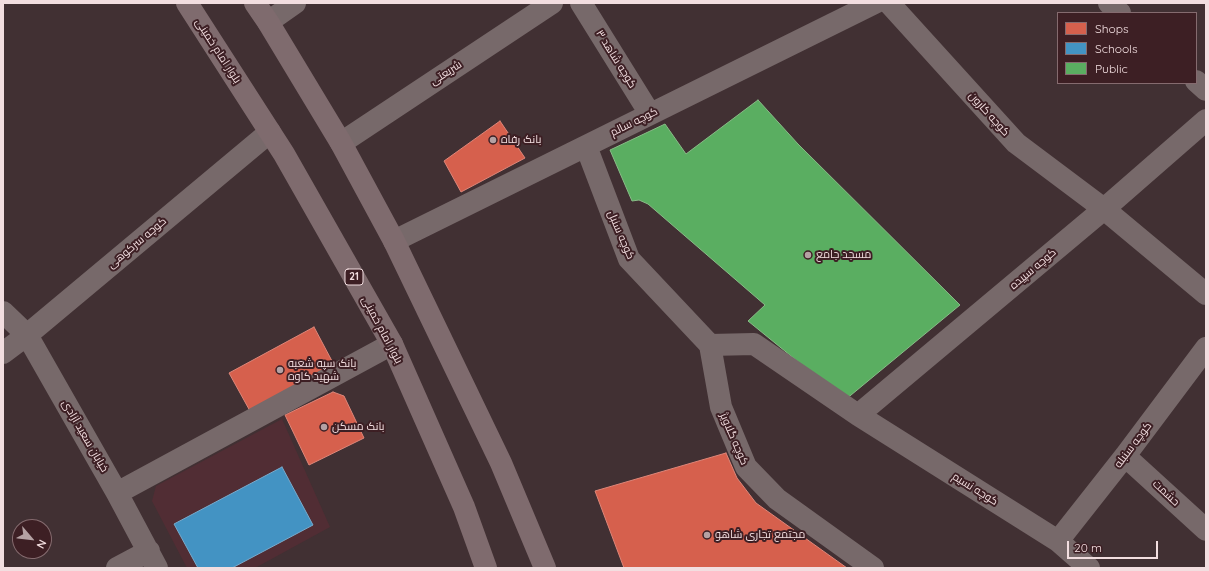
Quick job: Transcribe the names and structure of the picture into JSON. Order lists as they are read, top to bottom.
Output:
{
  "streets": {
    "main road": ["بلوار امام خمینی", "21"],
    "street": [
      "کوچه شاهد ۳",
      "شریعتی",
      "کوچه کارون",
      "کوچه سالم",
      "کوچه سنبل",
      "کوچه سرکوهی",
      "کوچه سپیده",
      "خیابان سعید آزادی",
      "کوچه گلاویژ",
      "کوچه سنبله",
      "کوچه نسیم",
      "حشمت"
    ]
  },
  "crossings": [
    ["بلوار امام خمینی", "کوچه سرکوهی"],
    ["کوچه شاهد ۳", "کوچه سالم"],
    ["کوچه کارون", "کوچه سپیده"],
    ["کوچه سالم", "کوچه سنبل"],
    ["کوچه سنبل", "کوچه گلاویژ"],
    ["کوچه سنبل", "کوچه نسیم"],
    ["کوچه سرکوهی", "خیابان سعید آزادی"],
    ["کوچه سپیده", "کوچه نسیم"],
    ["کوچه گلاویژ", "کوچه نسیم"],
    ["کوچه سنبله", "کوچه نسیم"],
    ["کوچه سنبله", "حشمت"]
  ],
  "places": [
    "بانک رفاه",
    "مسجد جامع",
    "بانک سپه شعبه شهید کاوه",
    "بانک مسکن",
    "مجتمع تجاری شاهو"
  ],
  "legend": ["Shops", "Schools", "Public"],
  "scale_bar": "20 m",
  "north": "bottom right"
}
